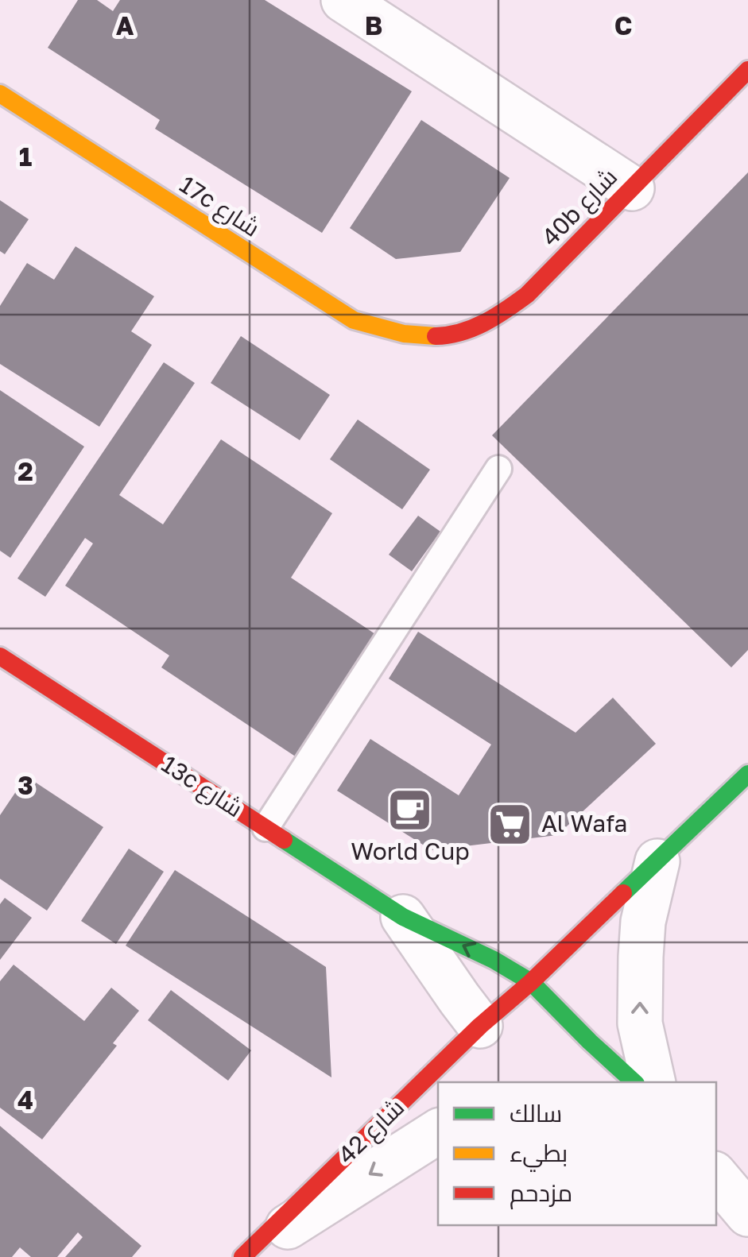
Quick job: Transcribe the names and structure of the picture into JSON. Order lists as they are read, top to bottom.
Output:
{
  "streets": {
    "street": [
      "17c شارع",
      "40b شارع",
      "13c شارع",
      "شارع 42"
    ]
  },
  "crossings": [
    ["17c شارع", "40b شارع"],
    ["13c شارع", "شارع 42"]
  ],
  "places": {
    "cafe": ["World Cup"],
    "supermarket": ["Al Wafa"]
  },
  "legend": ["سالك", "بطيء", "مزدحم"],
  "grid": {
    "columns": ["A", "B", "C"],
    "rows": [
      "1",
      "2",
      "3",
      "4"
    ]
  }
}
